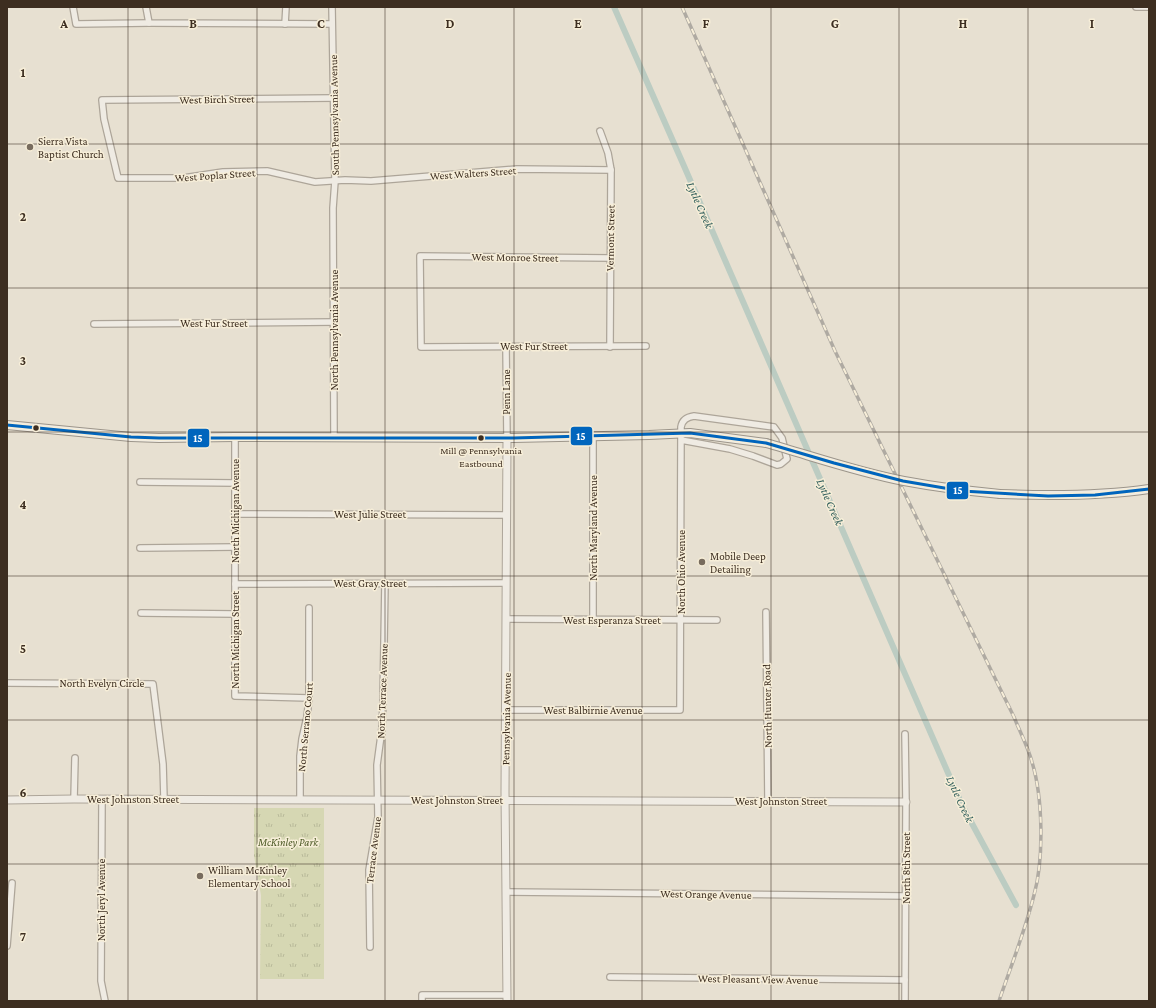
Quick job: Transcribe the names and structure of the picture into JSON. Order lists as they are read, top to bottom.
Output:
{
  "streets": {
    "street": [
      "West Birch Street",
      "South Pennsylvania Avenue",
      "West Walters Street",
      "West Poplar Street",
      "Vermont Street",
      "West Monroe Street",
      "West Fur Street",
      "North Pennsylvania Avenue",
      "Penn Lane",
      "North Michigan Avenue",
      "West Julie Street",
      "North Maryland Avenue",
      "North Ohio Avenue",
      "West Gray Street",
      "West Esperanza Street",
      "North Michigan Street",
      "North Evelyn Circle",
      "North Terrace Avenue",
      "North Hunter Road",
      "West Balbirnie Avenue",
      "Pennsylvania Avenue",
      "North Serrano Court",
      "West Johnston Street",
      "Terrace Avenue",
      "North 8th Street",
      "West Orange Avenue",
      "North Jeryl Avenue",
      "West Pleasant View Avenue"
    ]
  },
  "crossings": [
    ["West Birch Street", "South Pennsylvania Avenue"],
    ["West Birch Street", "West Poplar Street"],
    ["South Pennsylvania Avenue", "West Walters Street"],
    ["South Pennsylvania Avenue", "West Poplar Street"],
    ["South Pennsylvania Avenue", "North Pennsylvania Avenue"],
    ["West Walters Street", "West Poplar Street"],
    ["West Walters Street", "Vermont Street"],
    ["Vermont Street", "West Monroe Street"],
    ["Vermont Street", "West Fur Street"],
    ["West Monroe Street", "West Fur Street"],
    ["West Fur Street", "North Pennsylvania Avenue"],
    ["West Fur Street", "Penn Lane"],
    ["Penn Lane", "Pennsylvania Avenue"],
    ["North Michigan Avenue", "West Julie Street"],
    ["North Michigan Avenue", "West Gray Street"],
    ["North Michigan Avenue", "North Michigan Street"],
    ["West Julie Street", "Pennsylvania Avenue"],
    ["North Maryland Avenue", "West Esperanza Street"],
    ["North Ohio Avenue", "West Esperanza Street"],
    ["North Ohio Avenue", "West Balbirnie Avenue"],
    ["West Gray Street", "North Michigan Street"],
    ["West Gray Street", "North Terrace Avenue"],
    ["West Gray Street", "Pennsylvania Avenue"],
    ["West Esperanza Street", "Pennsylvania Avenue"],
    ["North Michigan Street", "North Serrano Court"],
    ["North Evelyn Circle", "West Johnston Street"],
    ["North Terrace Avenue", "West Johnston Street"],
    ["North Terrace Avenue", "Terrace Avenue"],
    ["North Hunter Road", "West Johnston Street"],
    ["West Balbirnie Avenue", "Pennsylvania Avenue"],
    ["Pennsylvania Avenue", "West Johnston Street"],
    ["Pennsylvania Avenue", "West Orange Avenue"],
    ["North Serrano Court", "West Johnston Street"],
    ["West Johnston Street", "Terrace Avenue"],
    ["West Johnston Street", "North 8th Street"],
    ["West Johnston Street", "North Jeryl Avenue"],
    ["North 8th Street", "West Orange Avenue"],
    ["North 8th Street", "West Pleasant View Avenue"]
  ],
  "water": ["Lytle Creek"],
  "parks": ["McKinley Park"],
  "places": [
    "Sierra Vista Baptist Church",
    "Mill @ Pennsylvania Eastbound",
    "Mobile Deep Detailing",
    "William McKinley Elementary School"
  ],
  "lines": ["transit line 15"],
  "grid": {
    "columns": [
      "A",
      "B",
      "C",
      "D",
      "E",
      "F",
      "G",
      "H",
      "I"
    ],
    "rows": [
      "1",
      "2",
      "3",
      "4",
      "5",
      "6",
      "7"
    ]
  }
}
